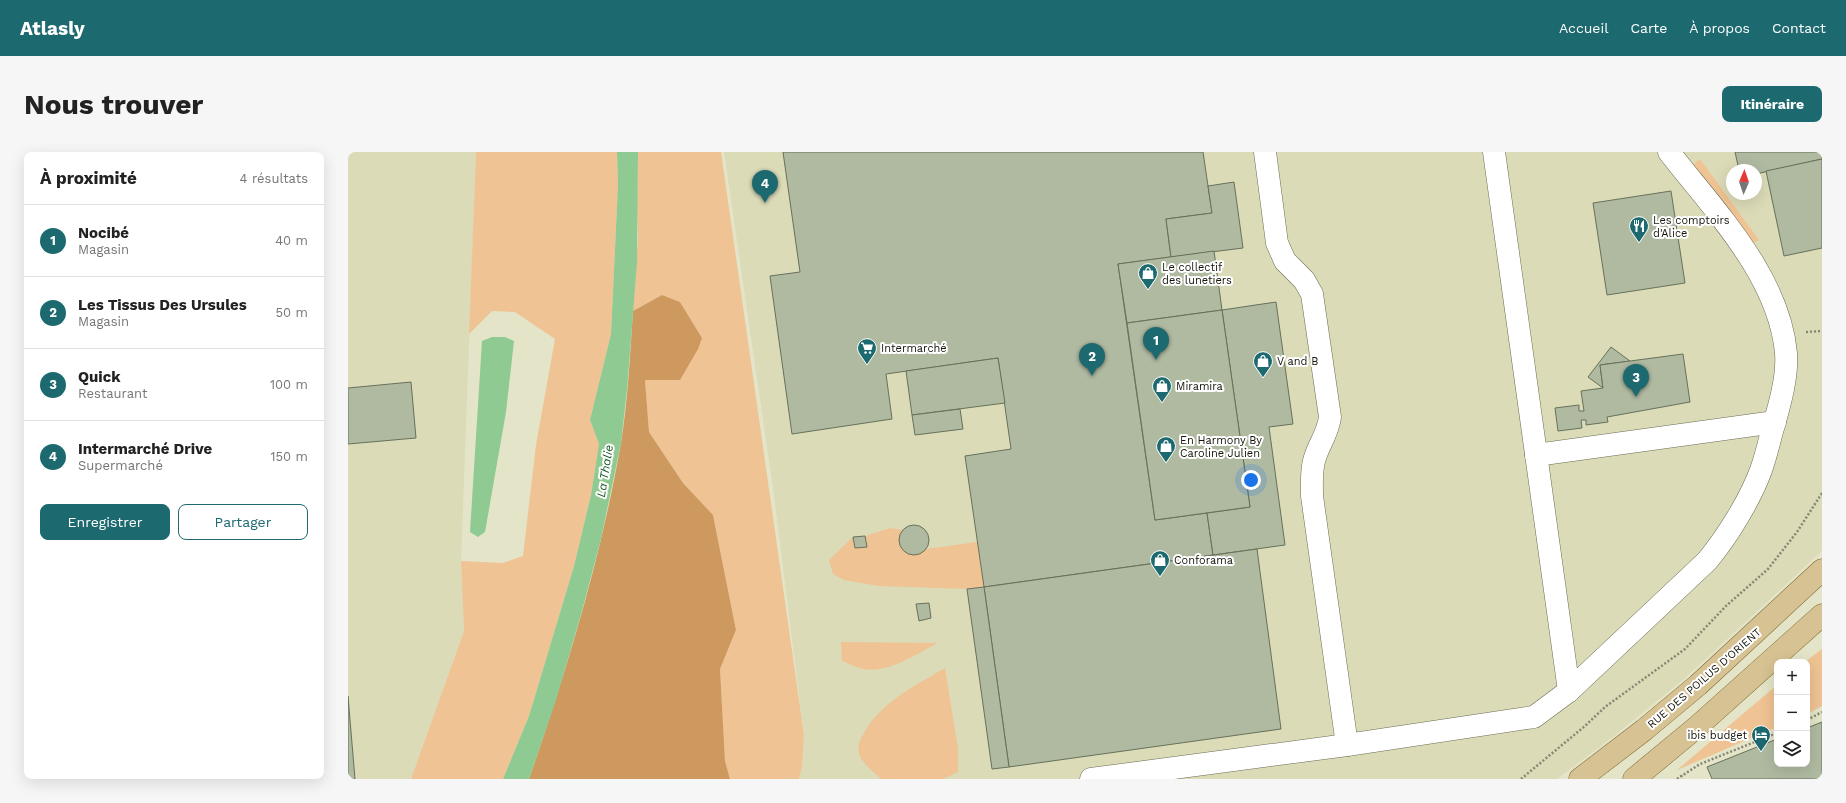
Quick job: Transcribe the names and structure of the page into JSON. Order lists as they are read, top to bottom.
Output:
{
  "streets": {
    "main road": ["RUE DES POILUS D'ORIENT"]
  },
  "water": ["La Thalie"],
  "places": {
    "restaurant": ["Les comptoirs d'Alice"],
    "shop": [
      "Le collectif des lunetiers",
      "V and B",
      "Miramira",
      "En Harmony By Caroline Julien",
      "Conforama"
    ],
    "supermarket": ["Intermarché"],
    "hotel": ["ibis budget"]
  },
  "north": "top",
  "page": {
    "header": "Atlasly",
    "nav": [
      "Accueil",
      "Carte",
      "À propos",
      "Contact"
    ],
    "buttons": [
      "Itinéraire",
      ["Enregistrer", "Partager"]
    ],
    "title": "Nous trouver",
    "heading": ["À proximité", "4 résultats"],
    "pins": [
      "4",
      "1",
      "2",
      "3"
    ],
    "list": [
      {
        "mark": "1",
        "name": "Nocibé",
        "note": "Magasin",
        "value": "40 m"
      },
      {
        "mark": "2",
        "name": "Les Tissus Des Ursules",
        "note": "Magasin",
        "value": "50 m"
      },
      {
        "mark": "3",
        "name": "Quick",
        "note": "Restaurant",
        "value": "100 m"
      },
      {
        "mark": "4",
        "name": "Intermarché Drive",
        "note": "Supermarché",
        "value": "150 m"
      }
    ],
    "map_buttons": ["+", "−"]
  }
}
